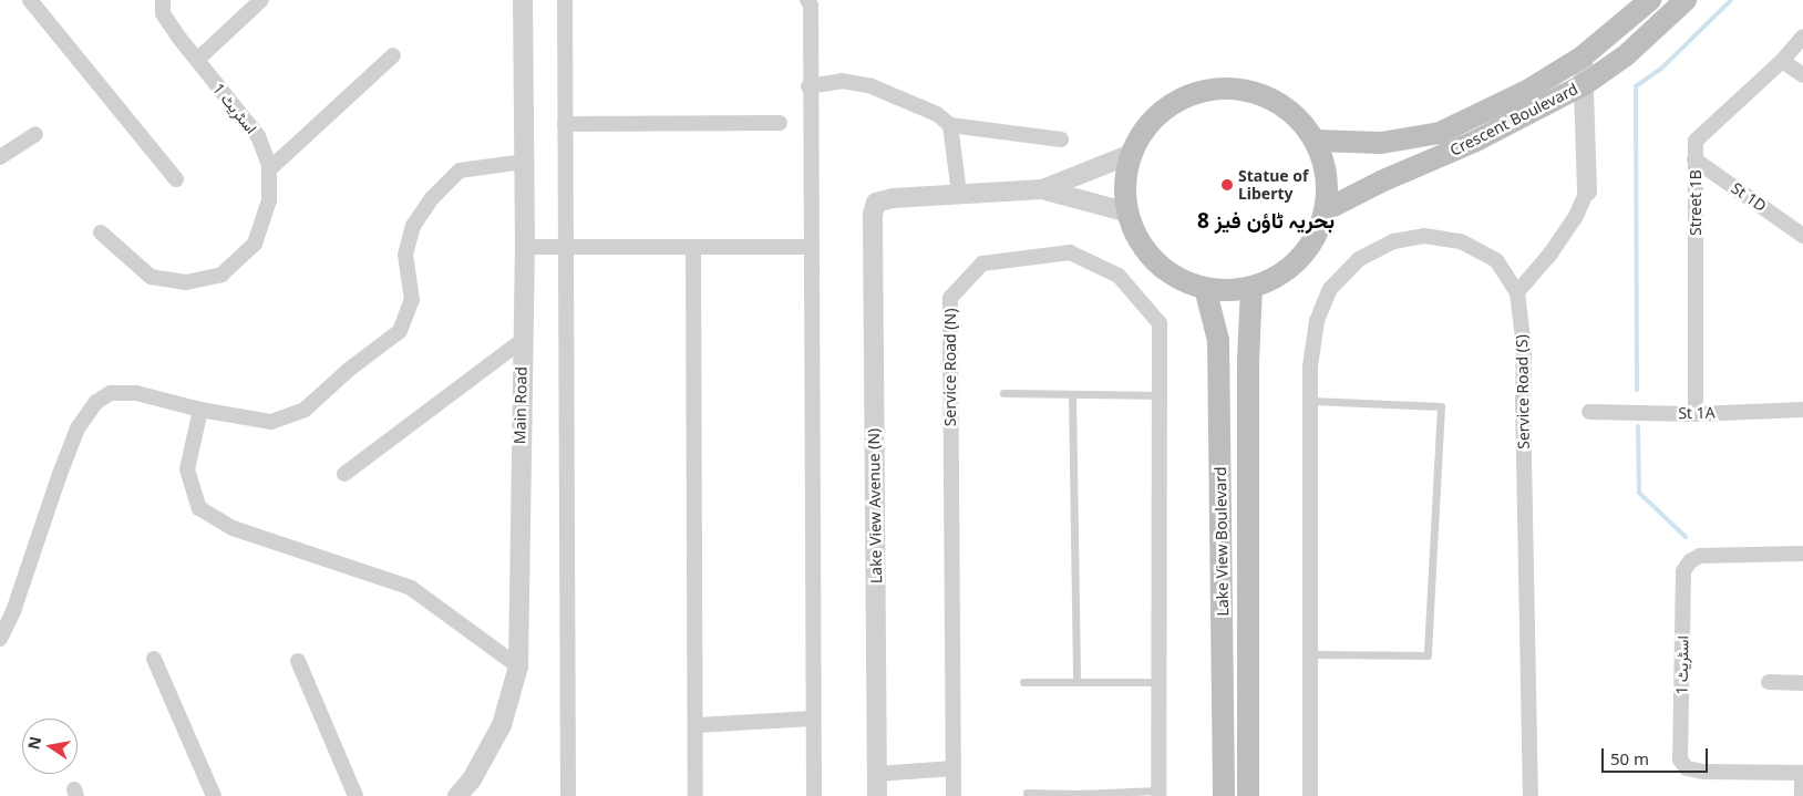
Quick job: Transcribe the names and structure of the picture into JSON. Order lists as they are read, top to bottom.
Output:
{
  "streets": {
    "main road": ["Crescent Boulevard", "Lake View Boulevard"],
    "street": [
      "اسٹریٹ 1",
      "St 1D",
      "Street 1B",
      "Service Road (N)",
      "Service Road (S)",
      "Main Road",
      "St 1A",
      "Lake View Avenue (N)"
    ]
  },
  "crossings": [
    ["St 1D", "Street 1B"],
    ["Street 1B", "St 1A"]
  ],
  "districts": ["بحریہ ٹاؤن فیز 8"],
  "places": ["Statue of Liberty"],
  "scale_bar": "50 m",
  "north": "left"
}
